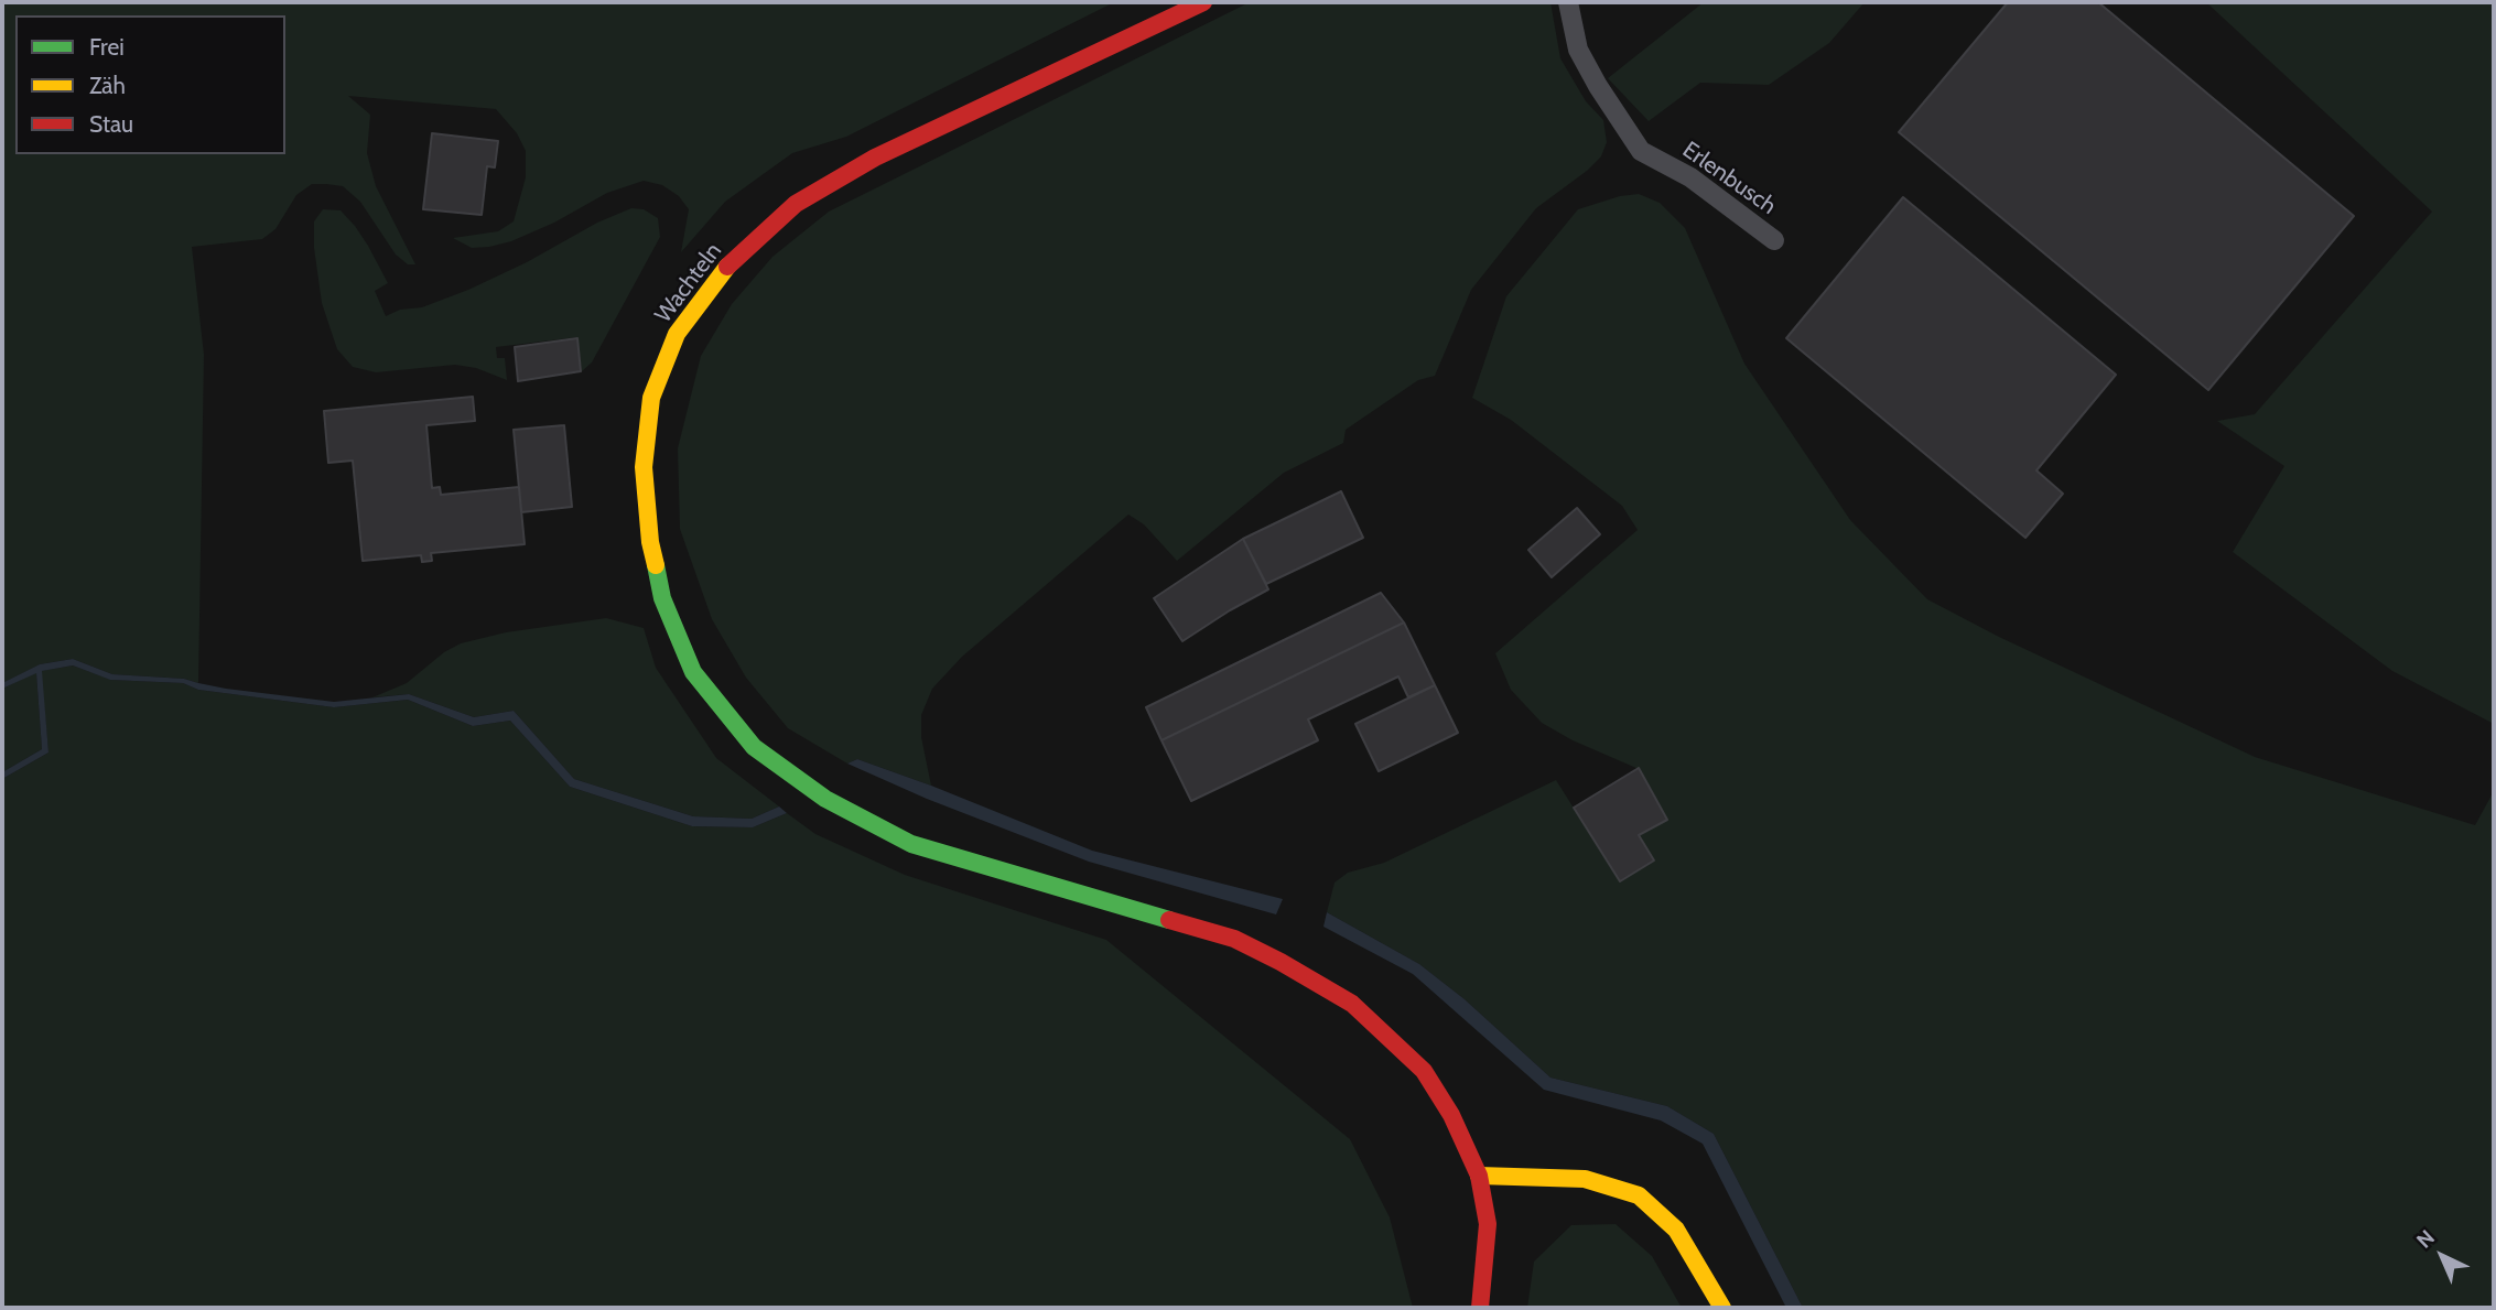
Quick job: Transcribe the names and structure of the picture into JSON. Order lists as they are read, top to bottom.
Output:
{
  "streets": {
    "street": ["Wachteln"],
    "lane": ["Erlenbusch"]
  },
  "legend": ["Frei", "Zäh", "Stau"],
  "north": "top left"
}
